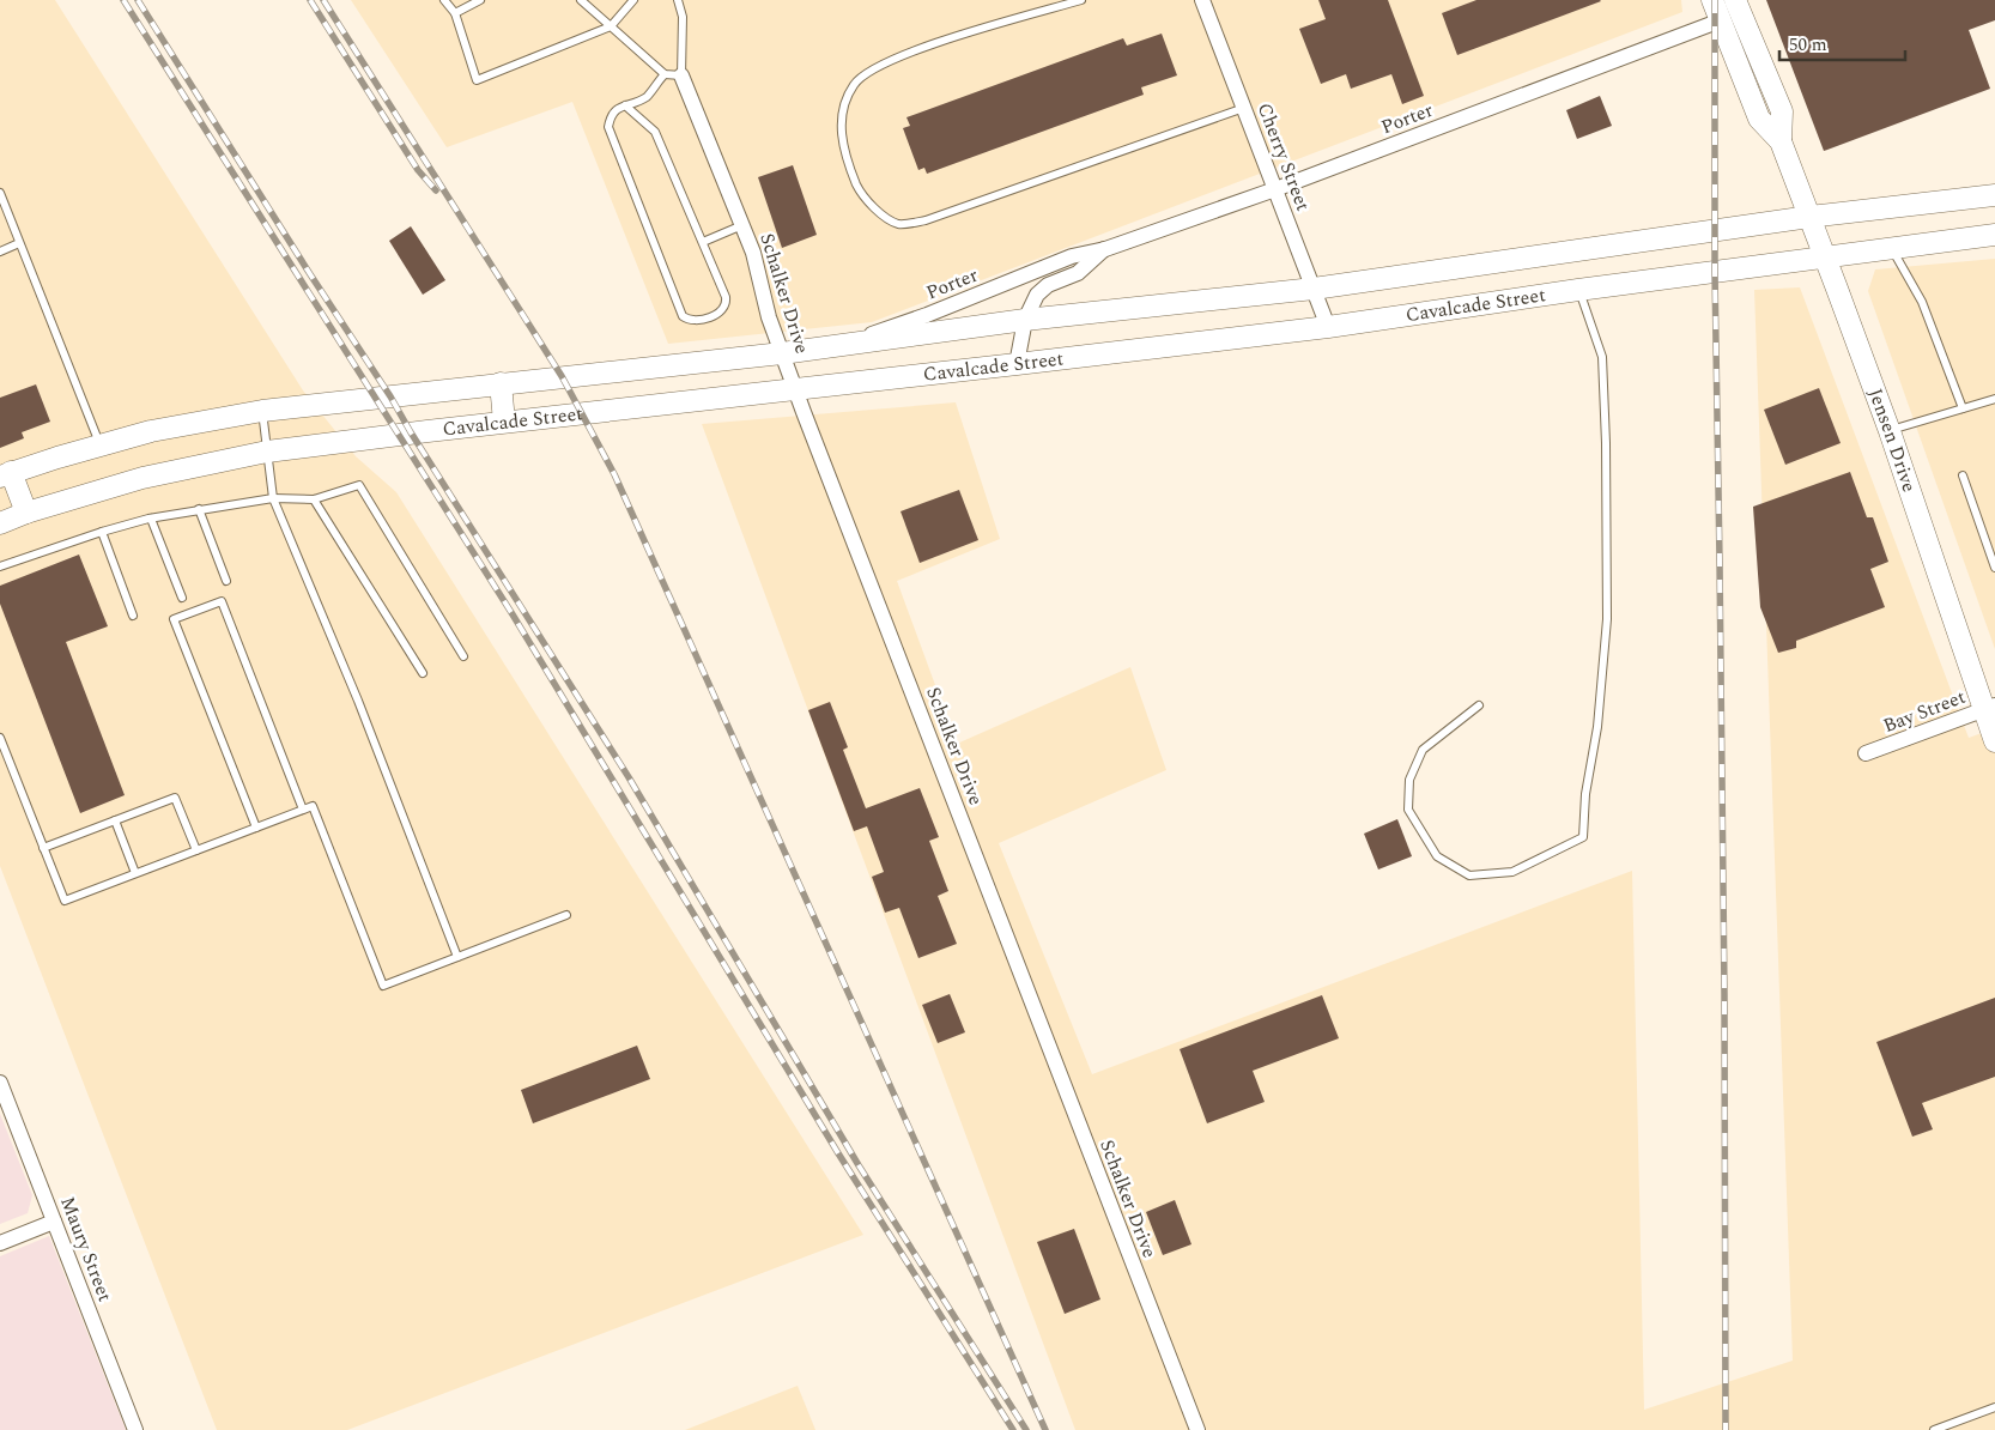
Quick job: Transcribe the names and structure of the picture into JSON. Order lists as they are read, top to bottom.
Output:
{
  "streets": {
    "main road": ["Cavalcade Street", "Jensen Drive"],
    "street": [
      "Porter",
      "Cherry Street",
      "Schalker Drive",
      "Bay Street",
      "Maury Street"
    ]
  },
  "crossings": [
    ["Porter", "Cherry Street"],
    ["Porter", "Cavalcade Street"],
    ["Porter", "Jensen Drive"],
    ["Cherry Street", "Cavalcade Street"],
    ["Schalker Drive", "Cavalcade Street"],
    ["Cavalcade Street", "Jensen Drive"],
    ["Jensen Drive", "Bay Street"]
  ],
  "scale_bar": "50 m"
}
